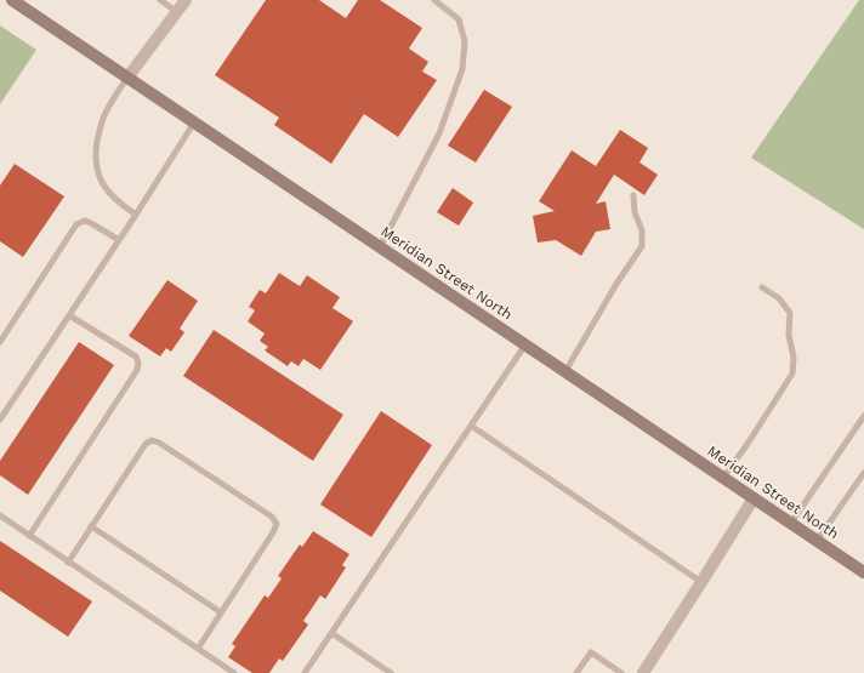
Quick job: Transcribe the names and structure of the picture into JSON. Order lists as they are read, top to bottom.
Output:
{
  "streets": {
    "street": ["Meridian Street North"]
  }
}
